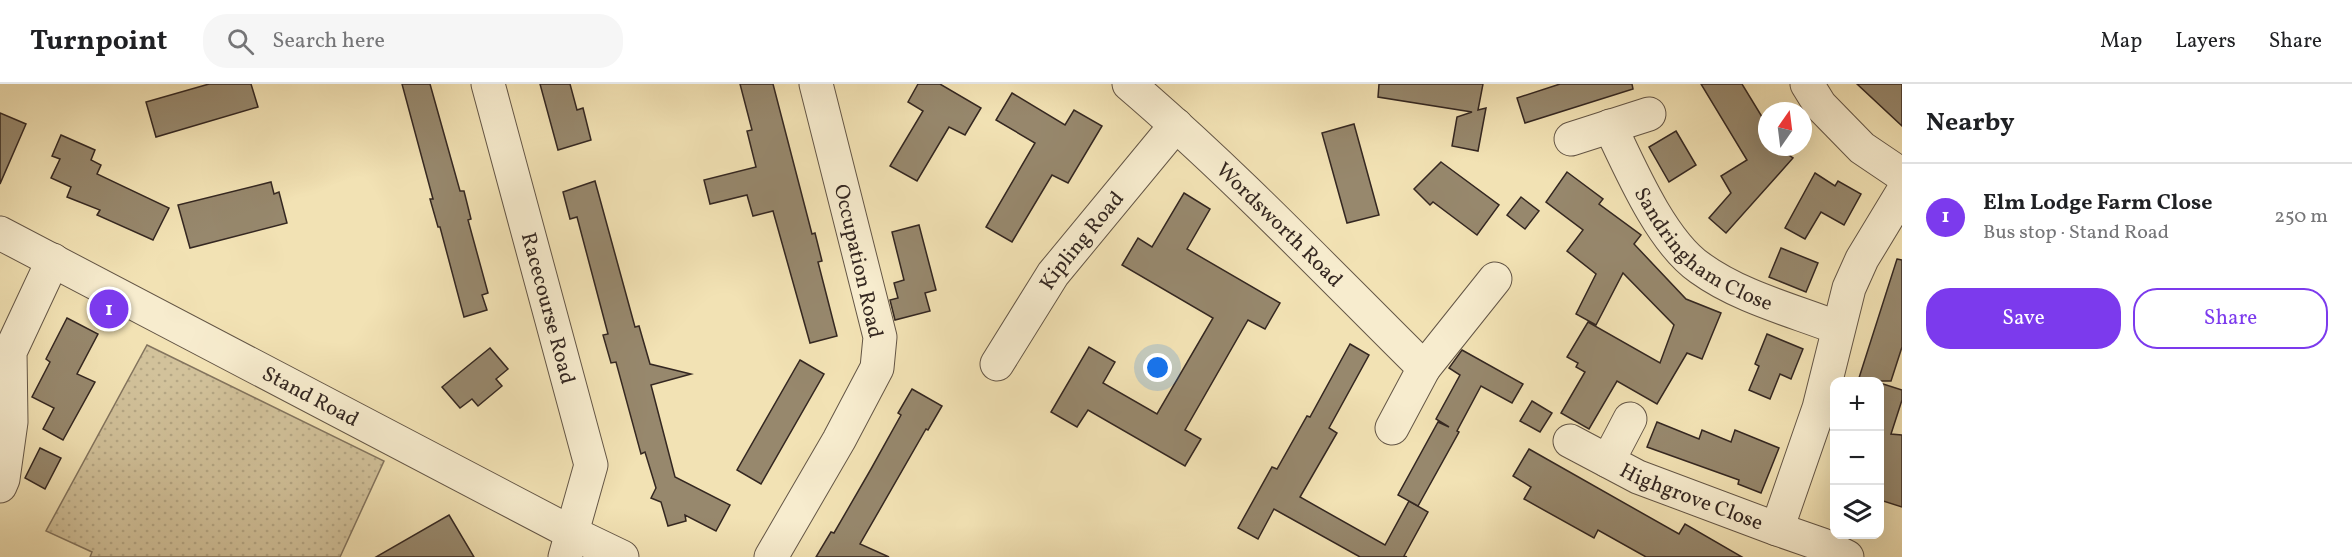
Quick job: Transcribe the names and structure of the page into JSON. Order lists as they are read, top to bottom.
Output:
{
  "streets": {
    "street": [
      "Wordsworth Road",
      "Kipling Road",
      "Sandringham Close",
      "Occupation Road",
      "Racecourse Road",
      "Stand Road",
      "Highgrove Close"
    ]
  },
  "crossings": [
    ["Wordsworth Road", "Kipling Road"],
    ["Racecourse Road", "Stand Road"]
  ],
  "north": "top",
  "page": {
    "header": "Turnpoint",
    "search": "Search here",
    "nav": ["Map", "Layers", "Share"],
    "heading": "Nearby",
    "list": [
      {
        "mark": "1",
        "name": "Elm Lodge Farm Close",
        "note": "Bus stop · Stand Road",
        "value": "250 m"
      }
    ],
    "buttons": ["Save", "Share"],
    "pins": "1",
    "map_buttons": ["+", "−"]
  }
}
